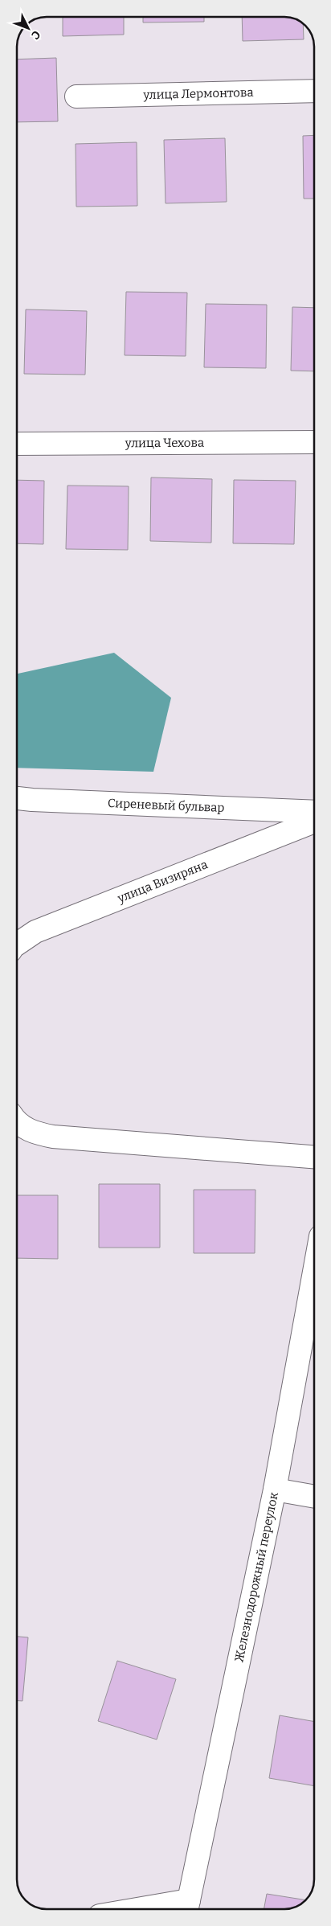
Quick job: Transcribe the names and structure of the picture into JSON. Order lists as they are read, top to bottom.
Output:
{
  "streets": {
    "street": [
      "улица Лермонтова",
      "улица Чехова",
      "Сиреневый бульвар",
      "улица Визиряна",
      "Железнодорожный переулок"
    ]
  },
  "north": "bottom right"
}
